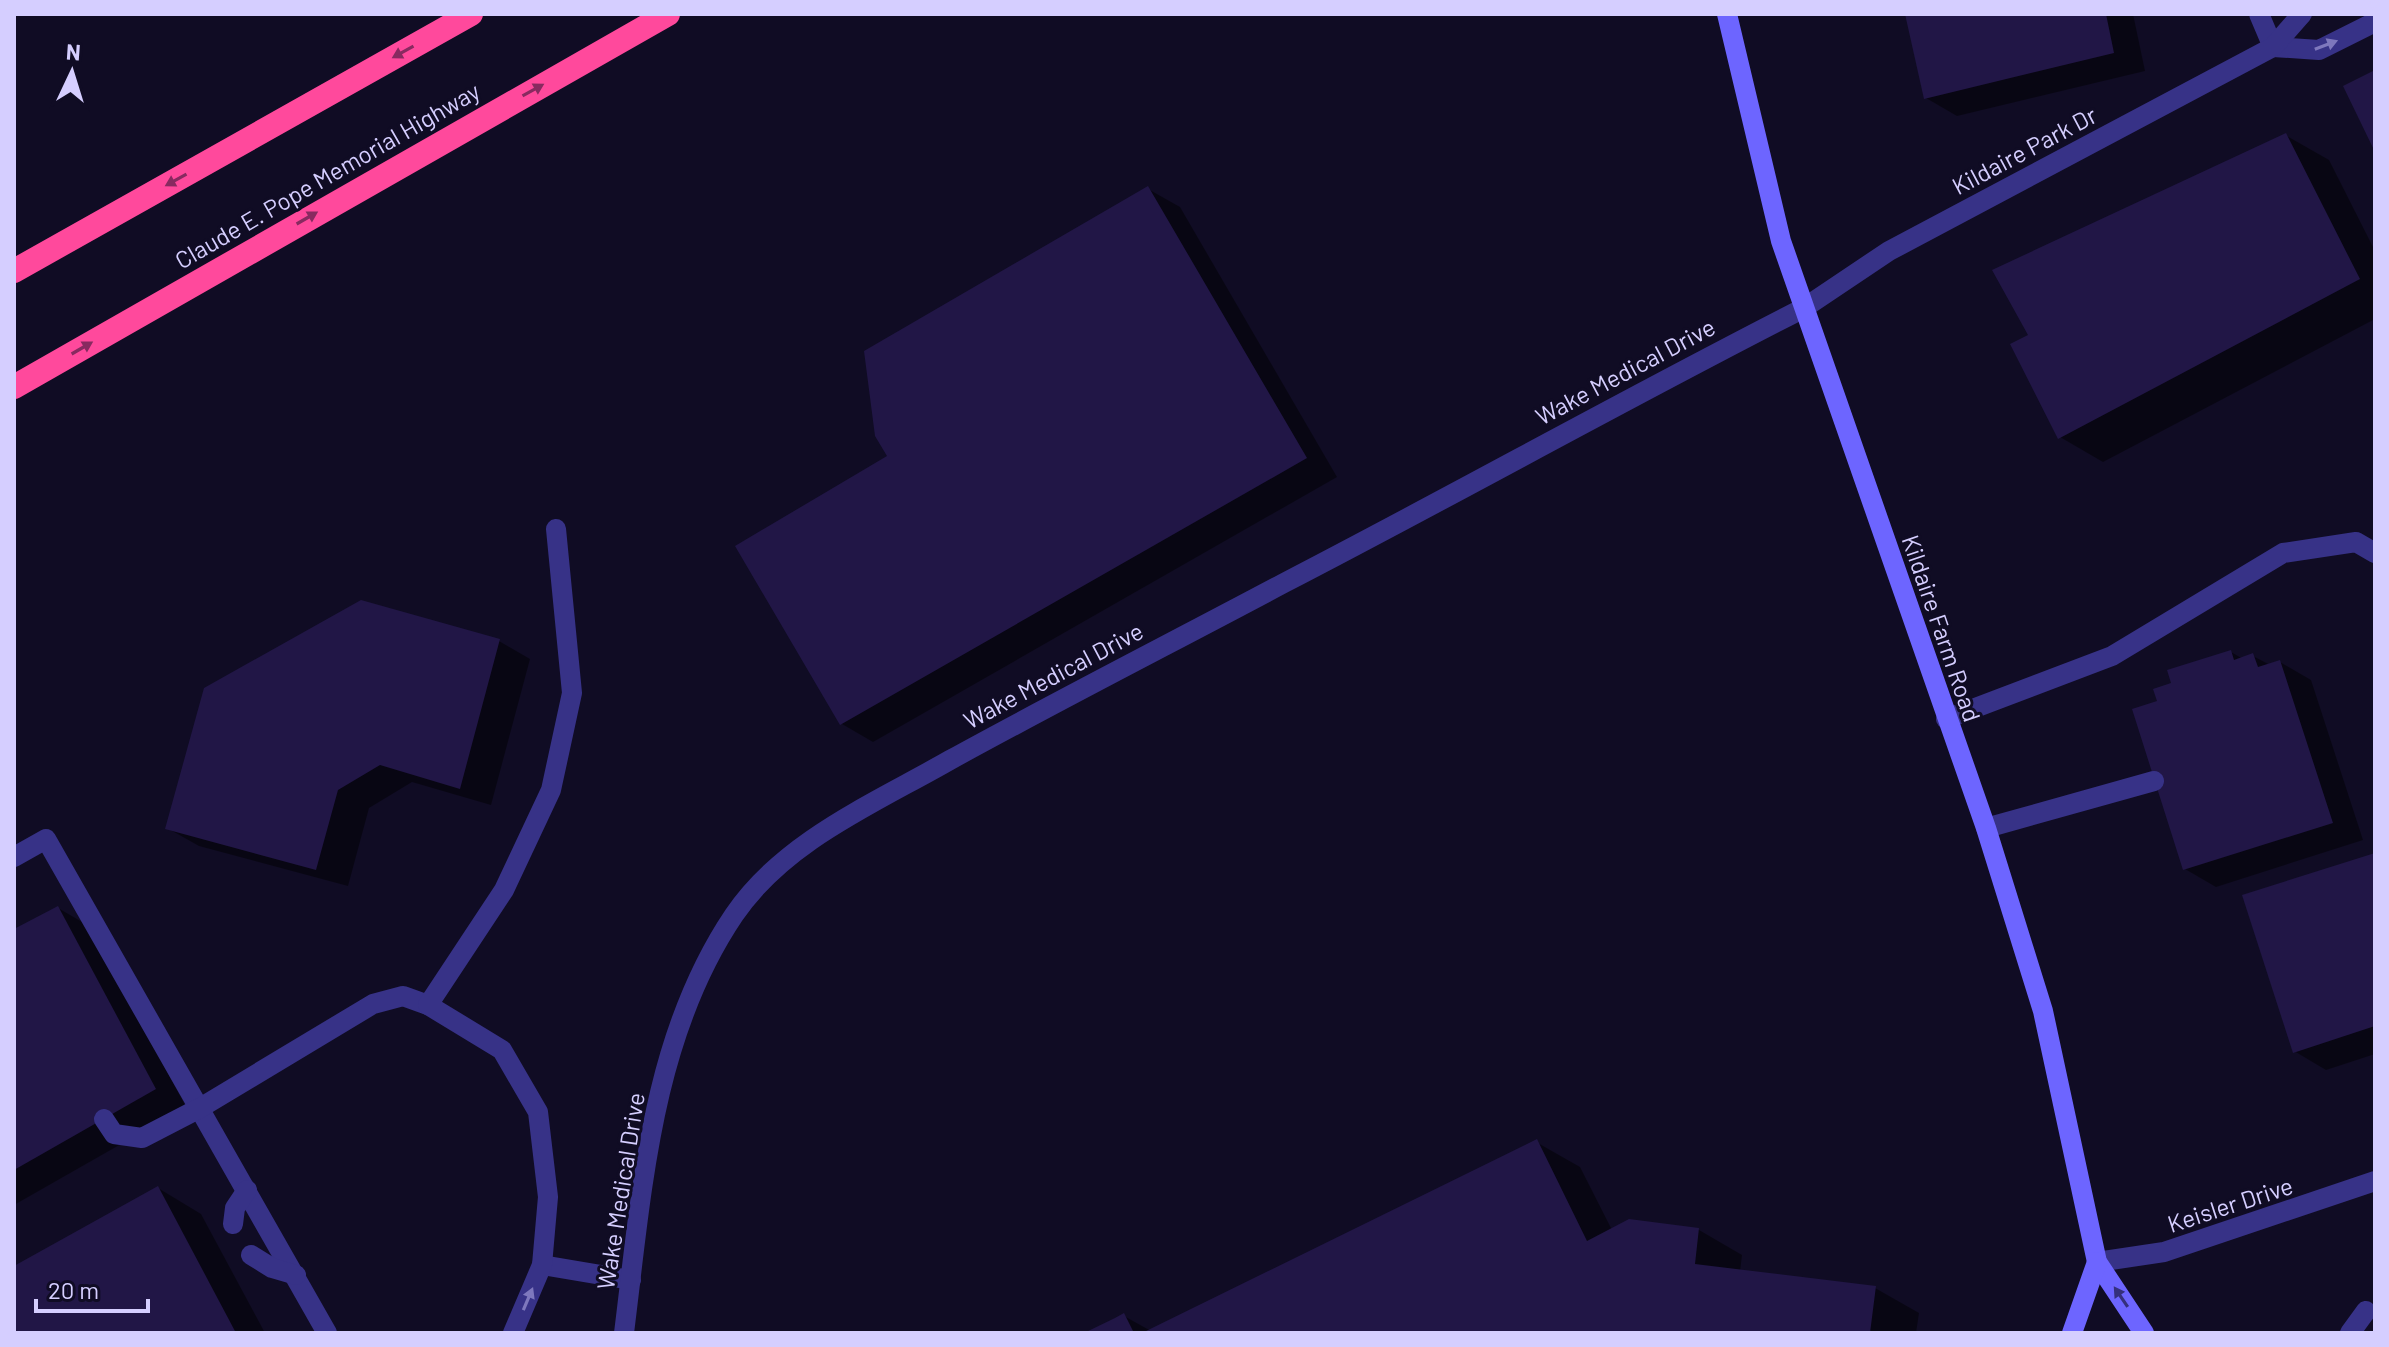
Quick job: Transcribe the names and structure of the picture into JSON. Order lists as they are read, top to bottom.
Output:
{
  "streets": {
    "highway": ["Claude E. Pope Memorial Highway"],
    "main road": ["Kildaire Farm Road"],
    "street": ["Kildaire Park Dr", "Wake Medical Drive", "Keisler Drive"]
  },
  "crossings": [
    ["Kildaire Park Dr", "Wake Medical Drive"],
    ["Kildaire Park Dr", "Kildaire Farm Road"],
    ["Wake Medical Drive", "Kildaire Farm Road"],
    ["Kildaire Farm Road", "Keisler Drive"]
  ],
  "scale_bar": "20 m",
  "north": "top"
}
